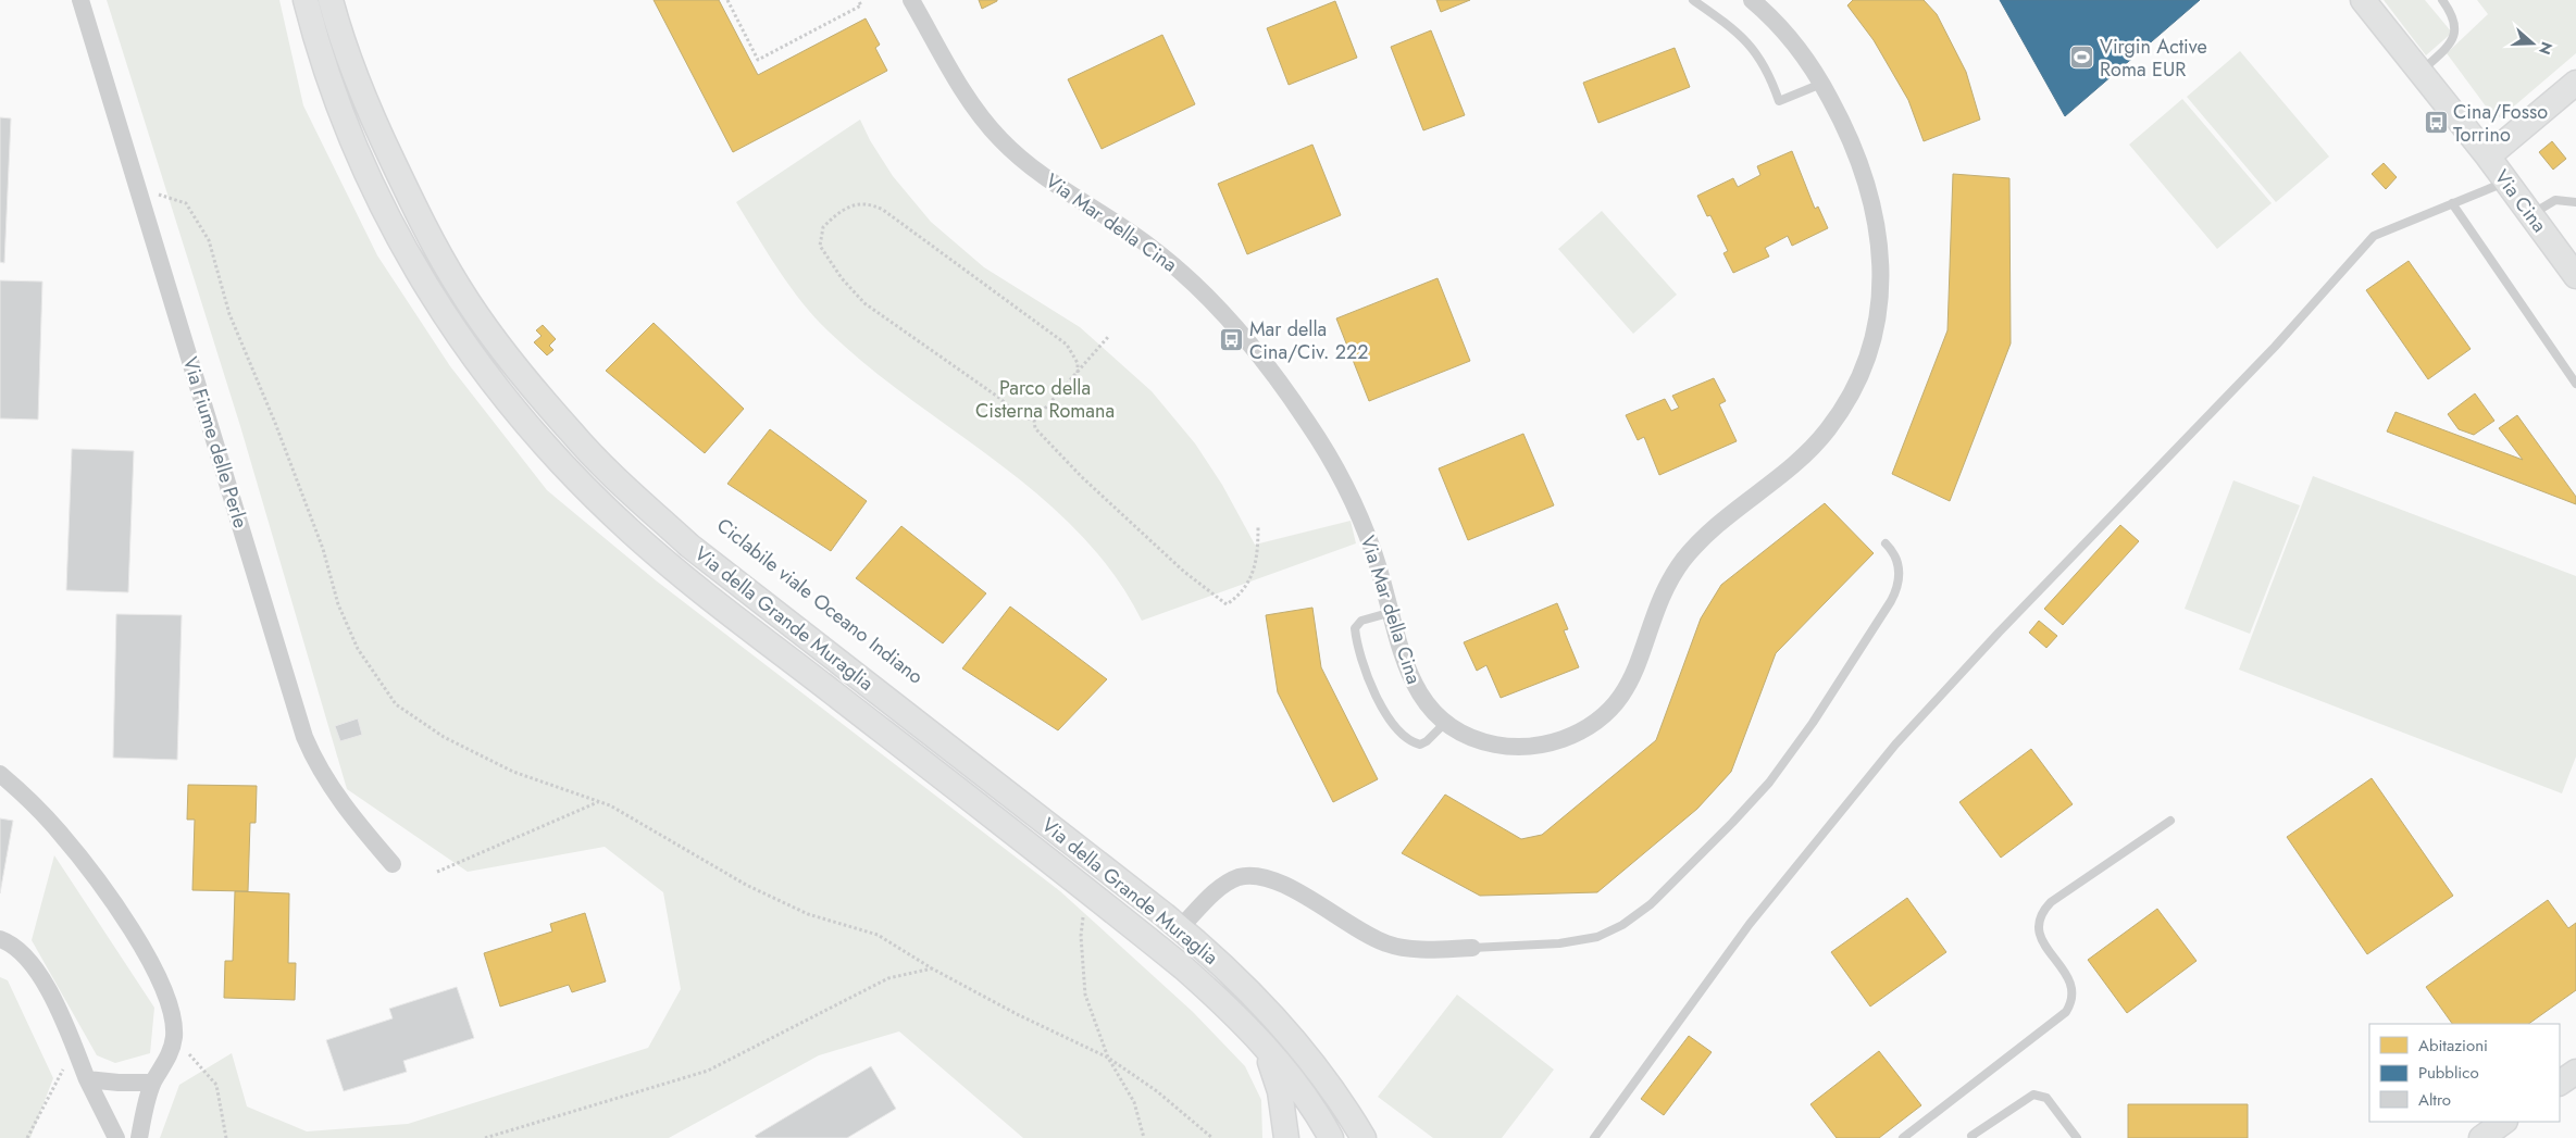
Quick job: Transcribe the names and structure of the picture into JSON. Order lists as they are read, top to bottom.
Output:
{
  "streets": {
    "street": [
      "Via Cina",
      "Via Mar della Cina",
      "Via Fiume delle Perle",
      "Via della Grande Muraglia"
    ]
  },
  "parks": ["Parco della Cisterna Romana"],
  "places": {
    "sports": ["Virgin Active Roma EUR"],
    "bus stop": ["Cina/Fosso Torrino", "Mar della Cina/Civ. 222"]
  },
  "legend": ["Abitazioni", "Pubblico", "Altro"],
  "north": "right"
}
